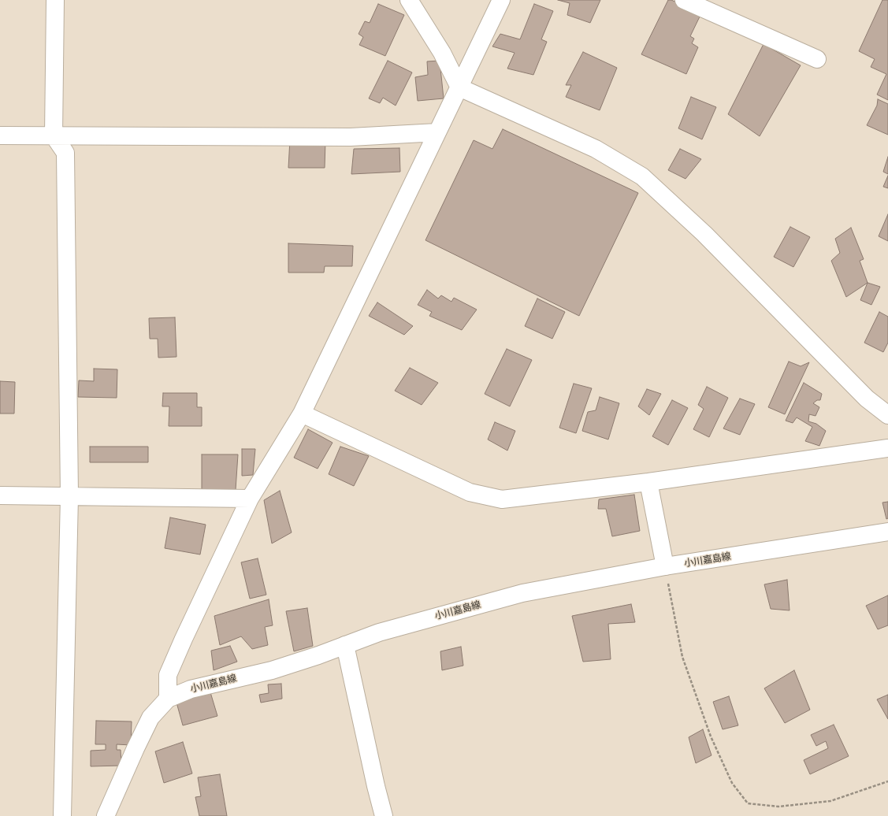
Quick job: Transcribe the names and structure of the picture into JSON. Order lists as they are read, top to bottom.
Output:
{
  "streets": {
    "street": ["小川嘉島線"]
  }
}
